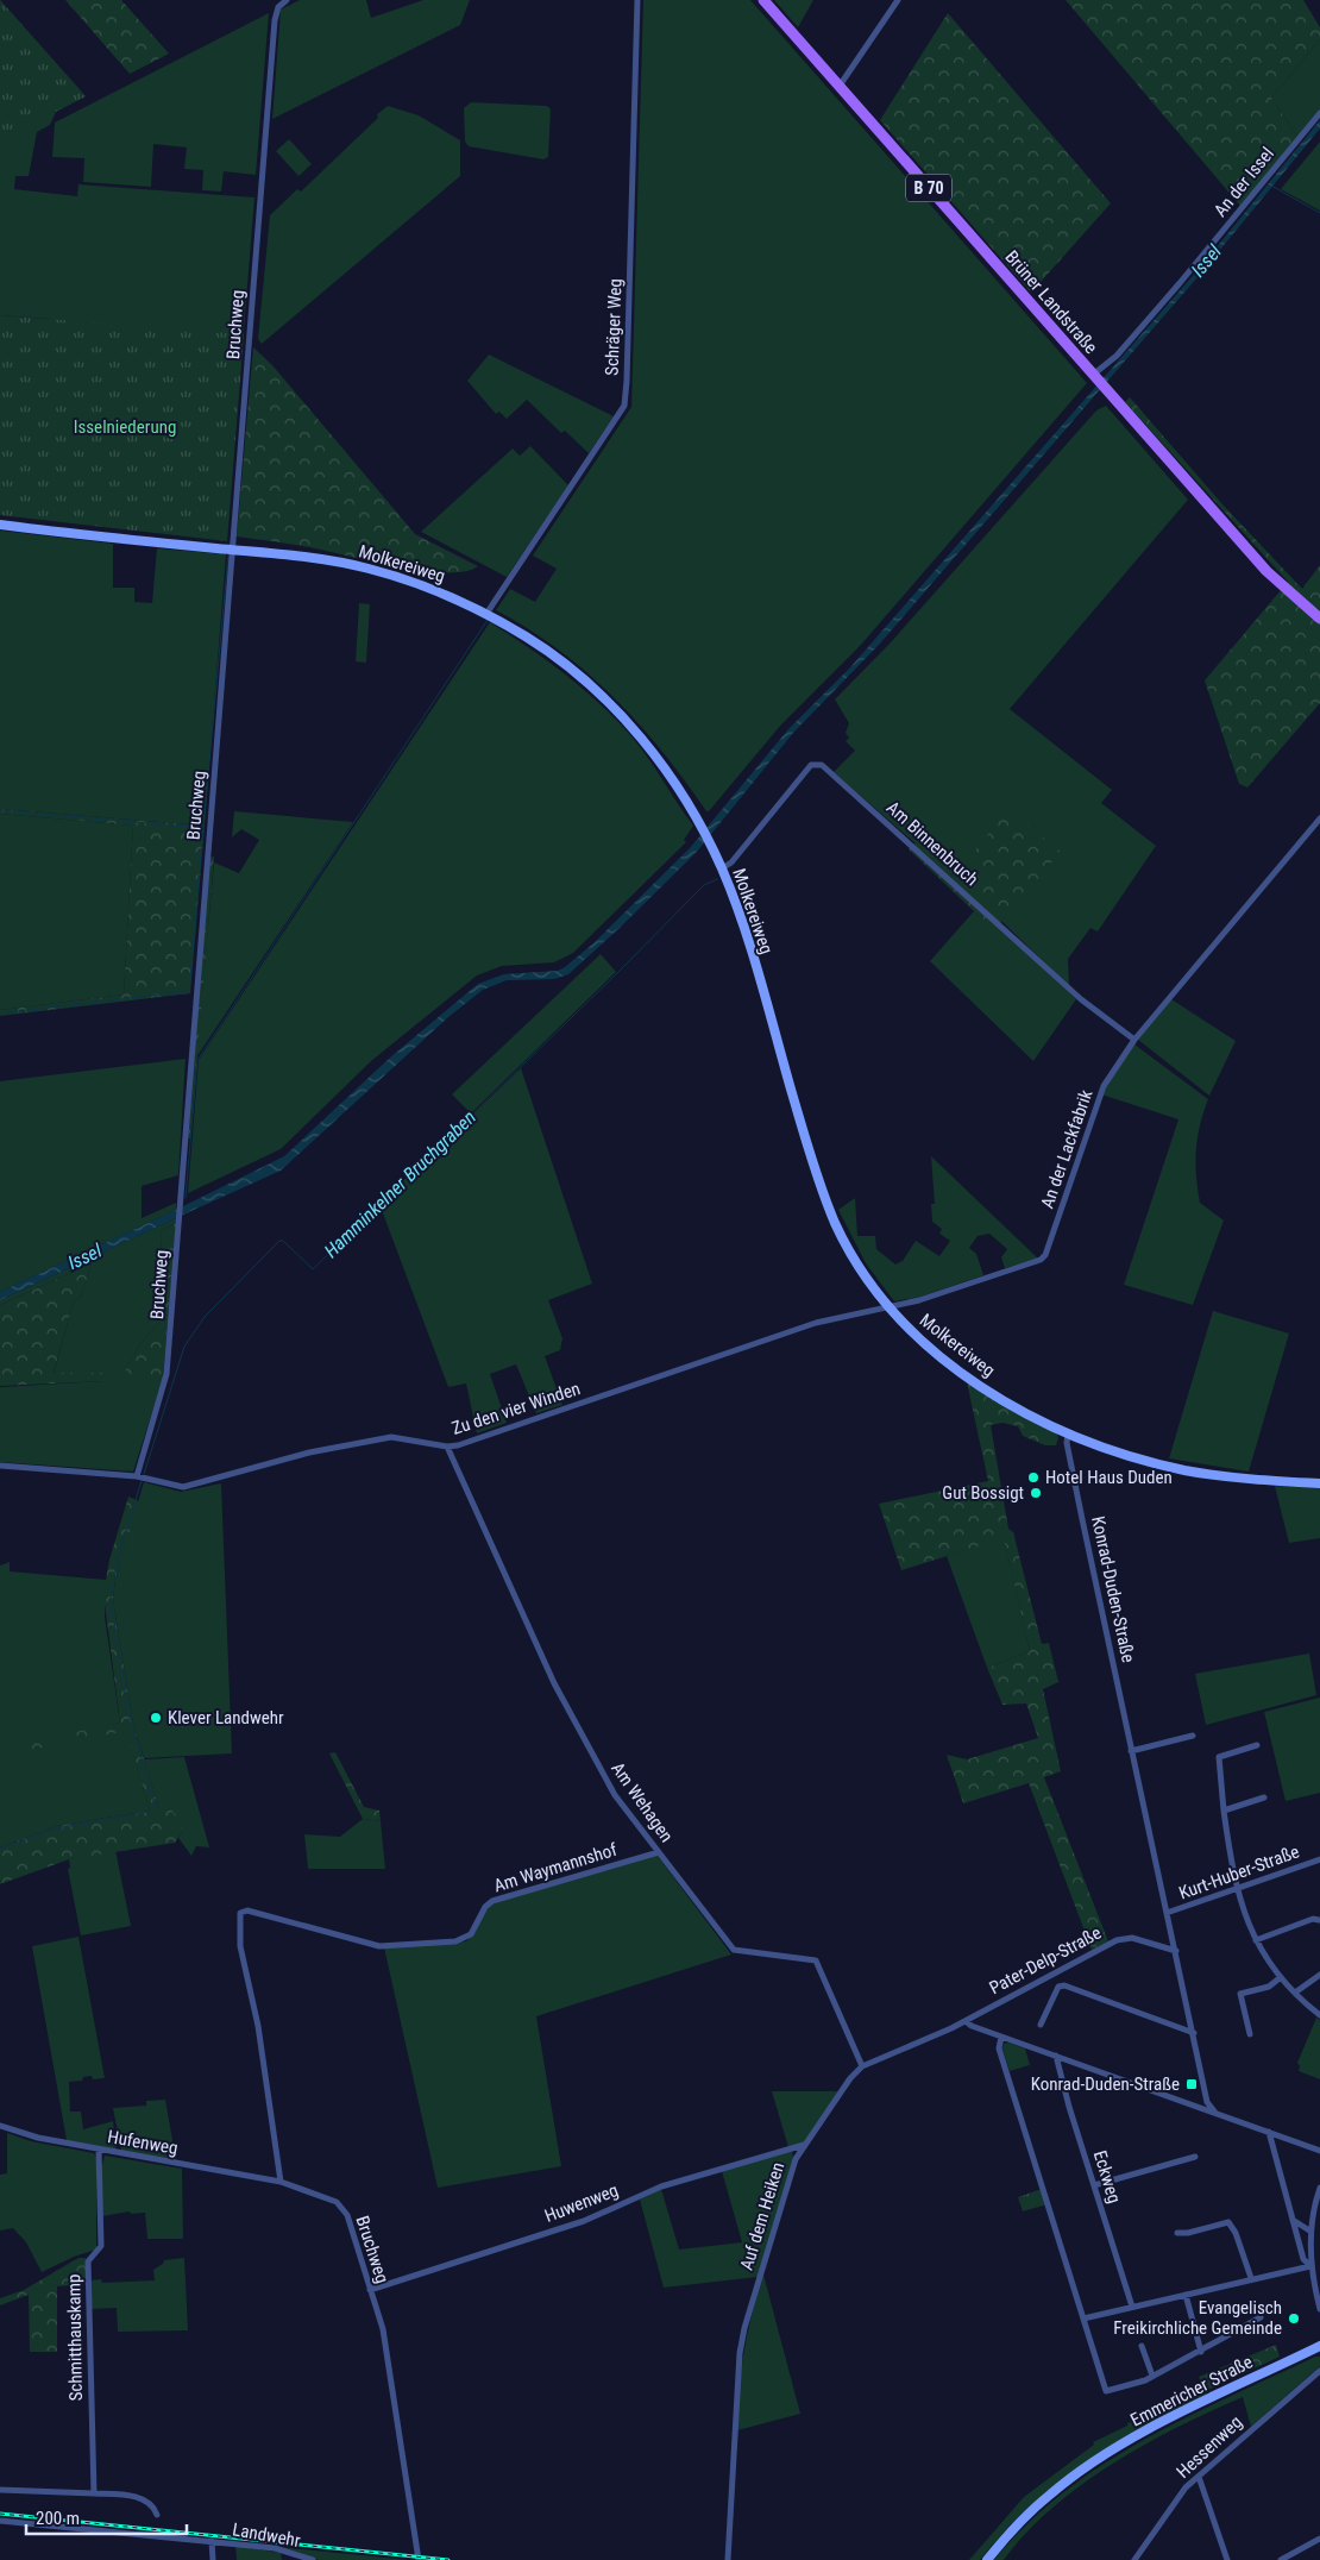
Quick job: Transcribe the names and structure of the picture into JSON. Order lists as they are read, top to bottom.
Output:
{
  "streets": {
    "main road": [
      "B 70",
      "Brüner Landstraße",
      "Molkereiweg",
      "Emmericher Straße"
    ],
    "street": [
      "An der Issel",
      "Bruchweg",
      "Schräger Weg",
      "Am Binnenbruch",
      "An der Lackfabrik",
      "Zu den vier Winden",
      "Konrad-Duden-Straße",
      "Am Wehagen",
      "Am Waymannshof",
      "Kurt-Huber-Straße",
      "Pater-Delp-Straße",
      "Hufenweg",
      "Eckweg",
      "Huwenweg",
      "Auf dem Heiken",
      "Schmitthauskamp",
      "Hessenweg",
      "Landwehr"
    ]
  },
  "crossings": [
    ["An der Issel", "Brüner Landstraße"],
    ["Bruchweg", "Molkereiweg"],
    ["Bruchweg", "Zu den vier Winden"],
    ["Bruchweg", "Am Waymannshof"],
    ["Bruchweg", "Hufenweg"],
    ["Bruchweg", "Huwenweg"],
    ["Schräger Weg", "Molkereiweg"],
    ["Molkereiweg", "Am Binnenbruch"],
    ["Molkereiweg", "An der Lackfabrik"],
    ["Molkereiweg", "Zu den vier Winden"],
    ["Molkereiweg", "Konrad-Duden-Straße"],
    ["Am Binnenbruch", "An der Lackfabrik"],
    ["An der Lackfabrik", "Zu den vier Winden"],
    ["Zu den vier Winden", "Am Wehagen"],
    ["Konrad-Duden-Straße", "Kurt-Huber-Straße"],
    ["Konrad-Duden-Straße", "Pater-Delp-Straße"],
    ["Am Wehagen", "Am Waymannshof"],
    ["Am Wehagen", "Auf dem Heiken"],
    ["Am Waymannshof", "Hufenweg"],
    ["Pater-Delp-Straße", "Auf dem Heiken"],
    ["Hufenweg", "Schmitthauskamp"],
    ["Huwenweg", "Auf dem Heiken"]
  ],
  "water": ["Issel", "Hamminkelner Bruchgraben"],
  "parks": ["Isselniederung"],
  "places": {
    "other": [
      "Hotel Haus Duden",
      "Gut Bossigt",
      "Klever Landwehr",
      "Evangelisch Freikirchliche Gemeinde"
    ],
    "transit": ["Konrad-Duden-Straße"]
  },
  "scale_bar": "200 m"
}
